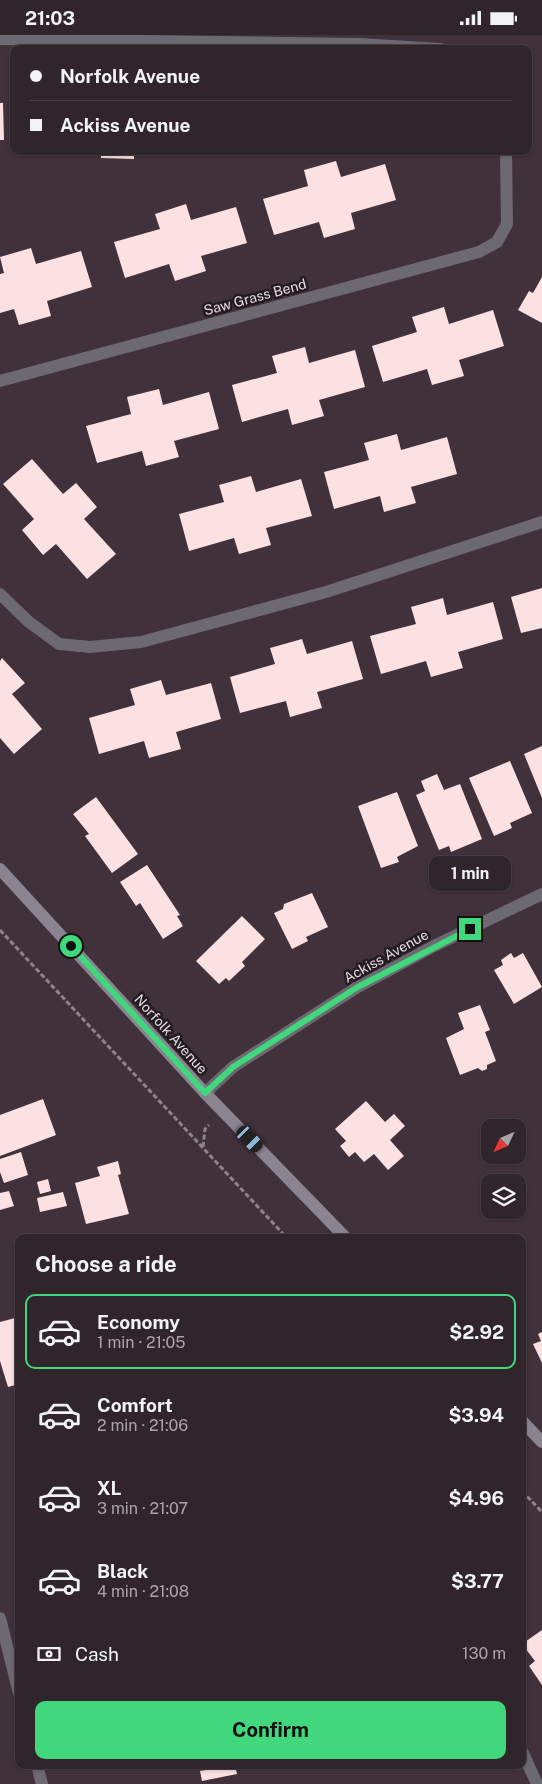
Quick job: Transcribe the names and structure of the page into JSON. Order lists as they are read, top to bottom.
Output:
{
  "streets": {
    "main road": ["Norfolk Avenue"],
    "street": ["Saw Grass Bend", "Ackiss Avenue"]
  },
  "crossings": [
    ["Ackiss Avenue", "Norfolk Avenue"]
  ],
  "north": "bottom left",
  "page": {
    "status": "21:03",
    "banner": ["Norfolk Avenue", "Ackiss Avenue"],
    "bubble": "1 min",
    "heading": "Choose a ride",
    "list": [
      {
        "name": "Economy",
        "note": "1 min · 21:05",
        "value": "$2.92"
      },
      {
        "name": "Comfort",
        "note": "2 min · 21:06",
        "value": "$3.94"
      },
      {
        "name": "XL",
        "note": "3 min · 21:07",
        "value": "$4.96"
      },
      {
        "name": "Black",
        "note": "4 min · 21:08",
        "value": "$3.77"
      }
    ],
    "pay": ["Cash", "130 m"],
    "buttons": "Confirm"
  }
}
